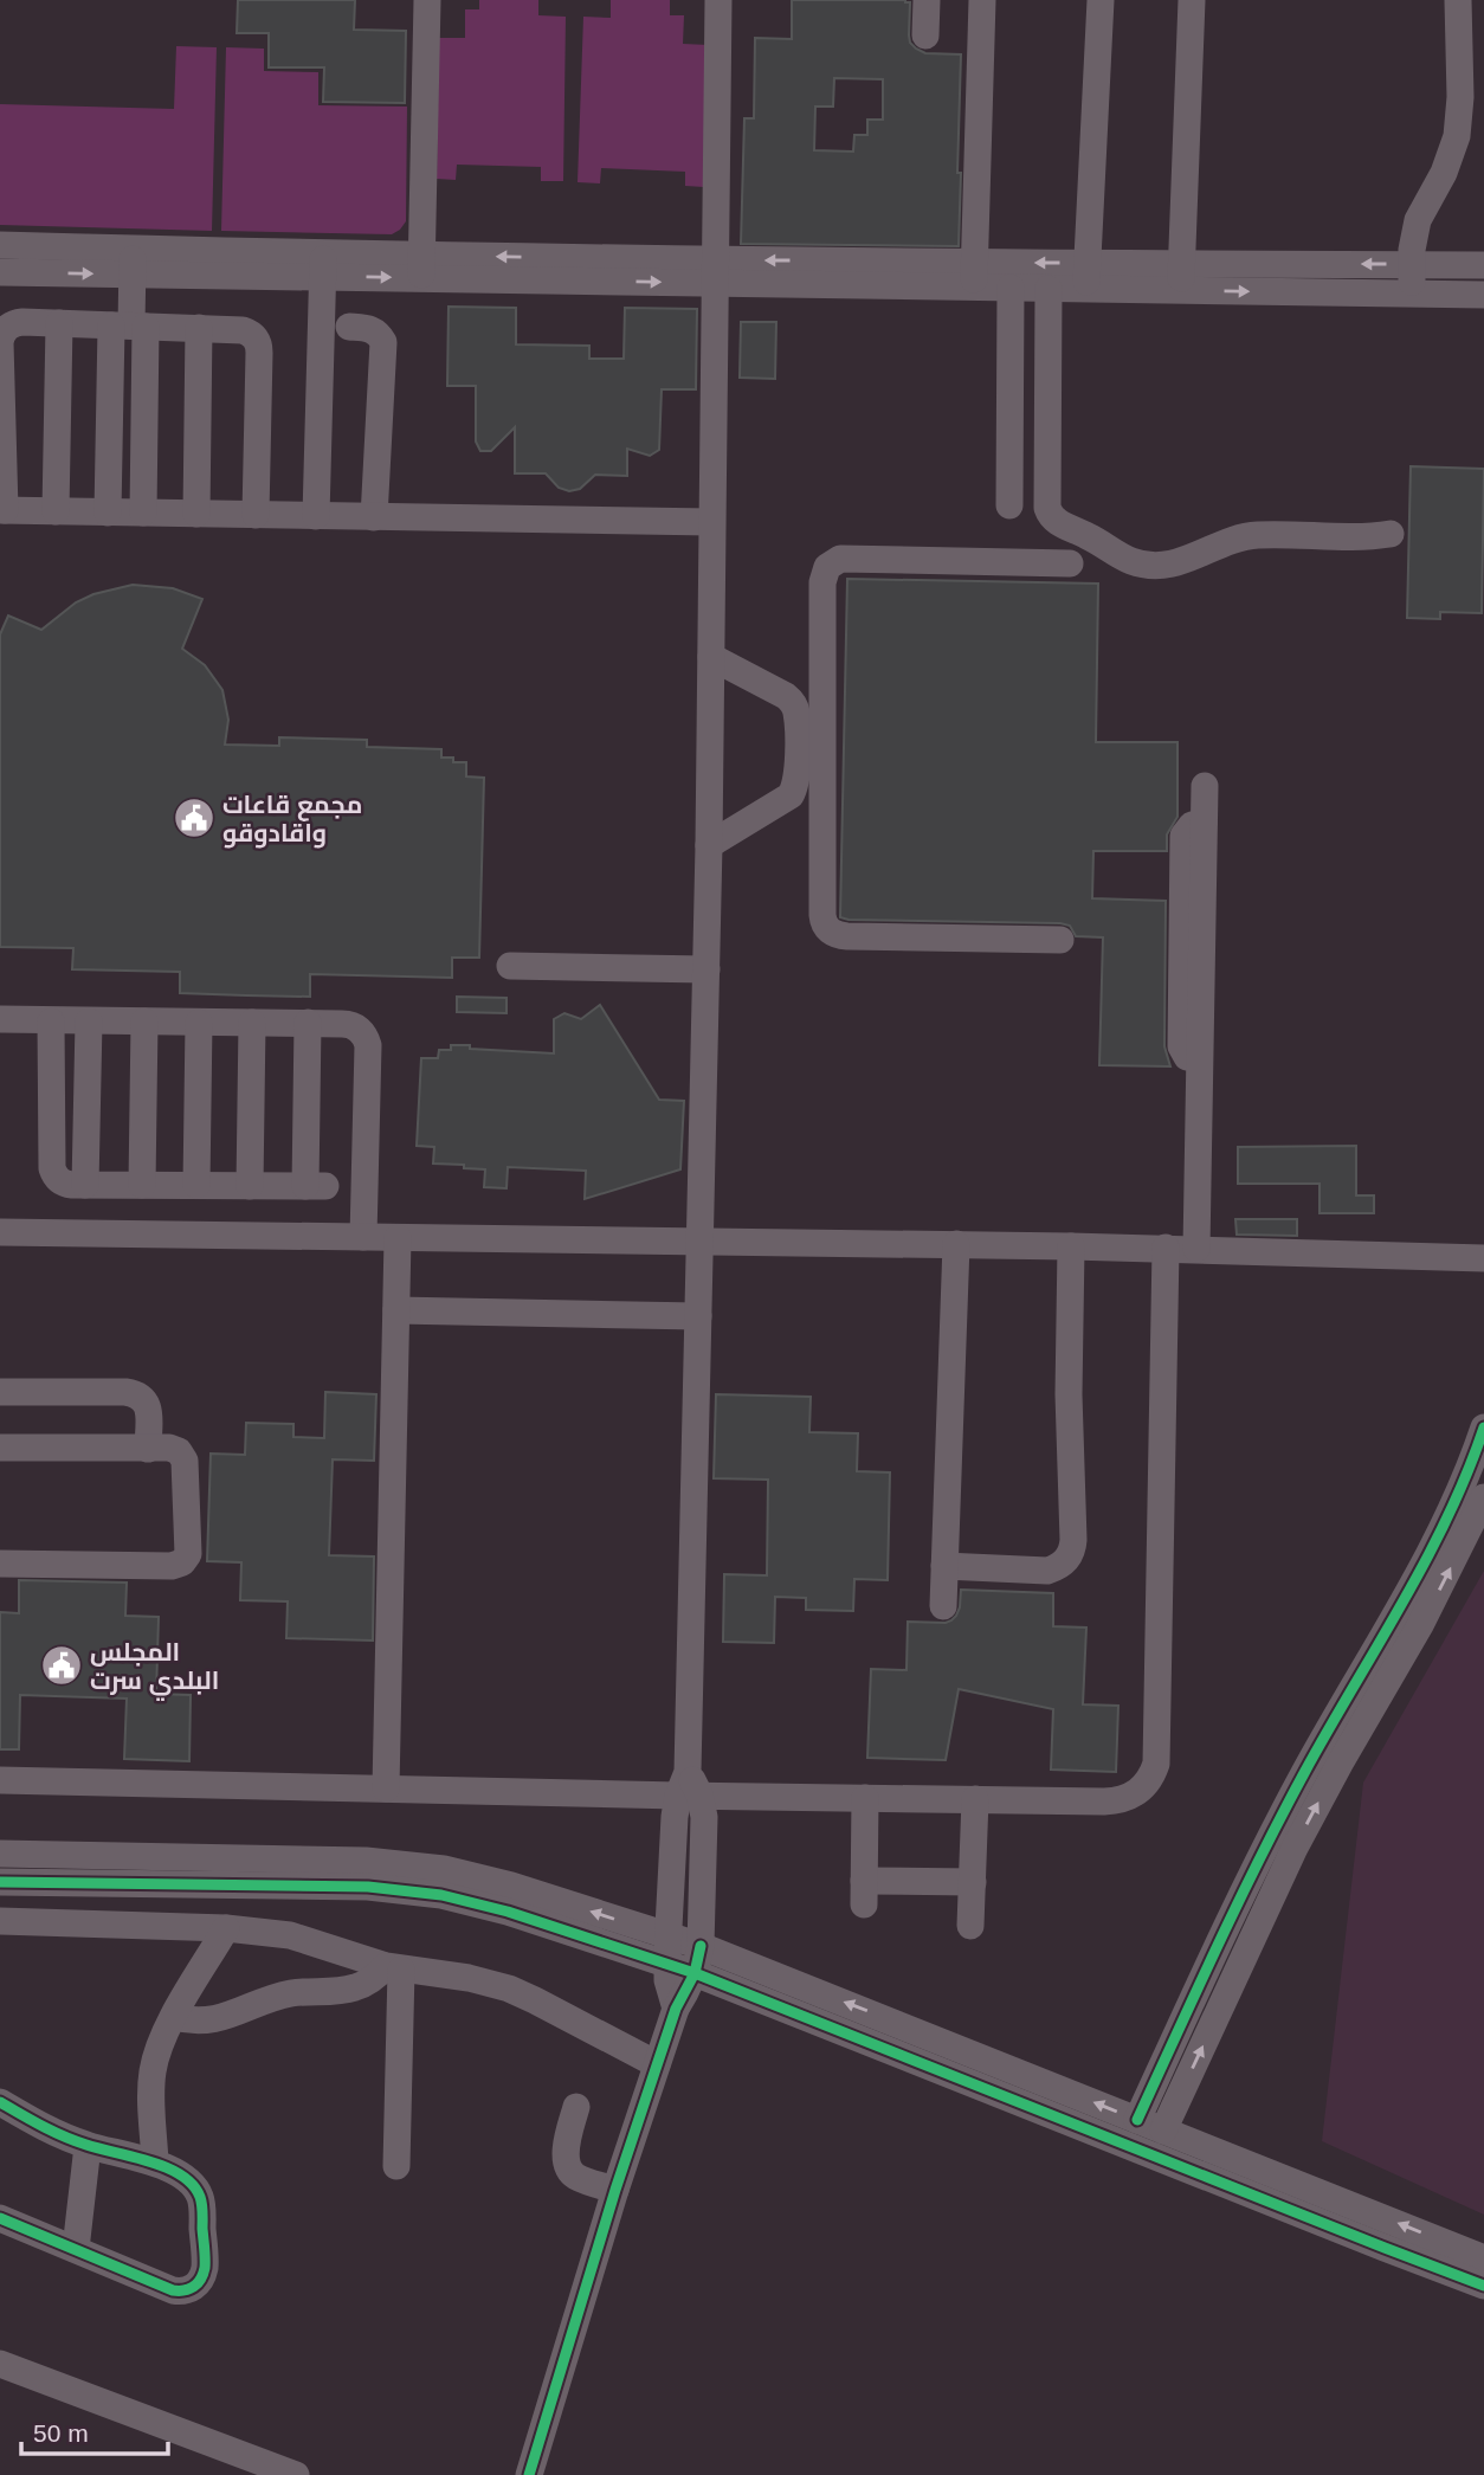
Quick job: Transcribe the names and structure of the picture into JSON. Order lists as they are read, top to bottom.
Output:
{
  "places": {
    "public building": ["مجمع قاعات واقادوقو", "المجلس البلدي سرت"]
  },
  "scale_bar": "50 m"
}
